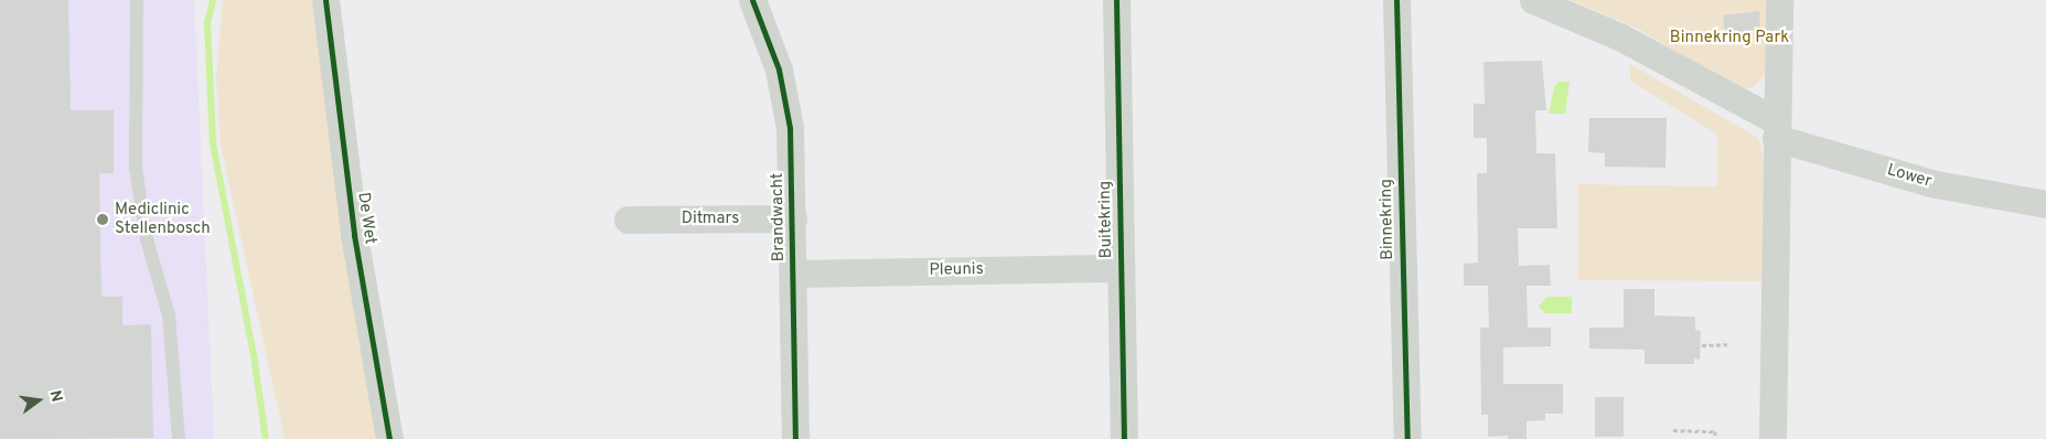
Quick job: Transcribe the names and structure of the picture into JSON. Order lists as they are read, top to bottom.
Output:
{
  "streets": {
    "street": [
      "Lower",
      "Brandwacht",
      "De Wet",
      "Ditmars",
      "Buitekring",
      "Binnekring",
      "Pleunis"
    ]
  },
  "crossings": [
    ["Brandwacht", "Ditmars"],
    ["Brandwacht", "Pleunis"],
    ["Buitekring", "Pleunis"]
  ],
  "parks": ["Binnekring Park"],
  "places": ["Mediclinic Stellenbosch"],
  "north": "right"
}
